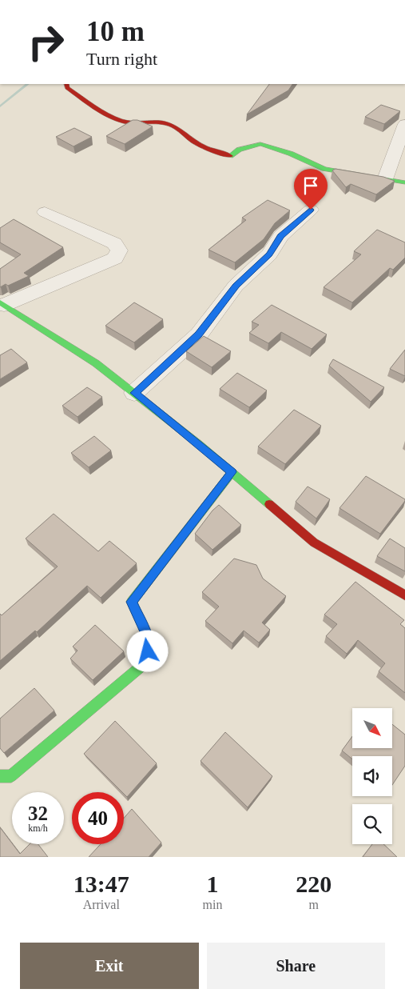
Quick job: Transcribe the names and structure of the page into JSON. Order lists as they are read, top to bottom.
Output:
{
  "north": "bottom right",
  "page": {
    "turn": ["10 m", "Turn right"],
    "speed": "32 km/h",
    "limit": "40",
    "eta": [
      "13:47",
      "Arrival",
      "1",
      "min",
      "220",
      "m"
    ],
    "buttons": ["Exit", "Share"]
  }
}
